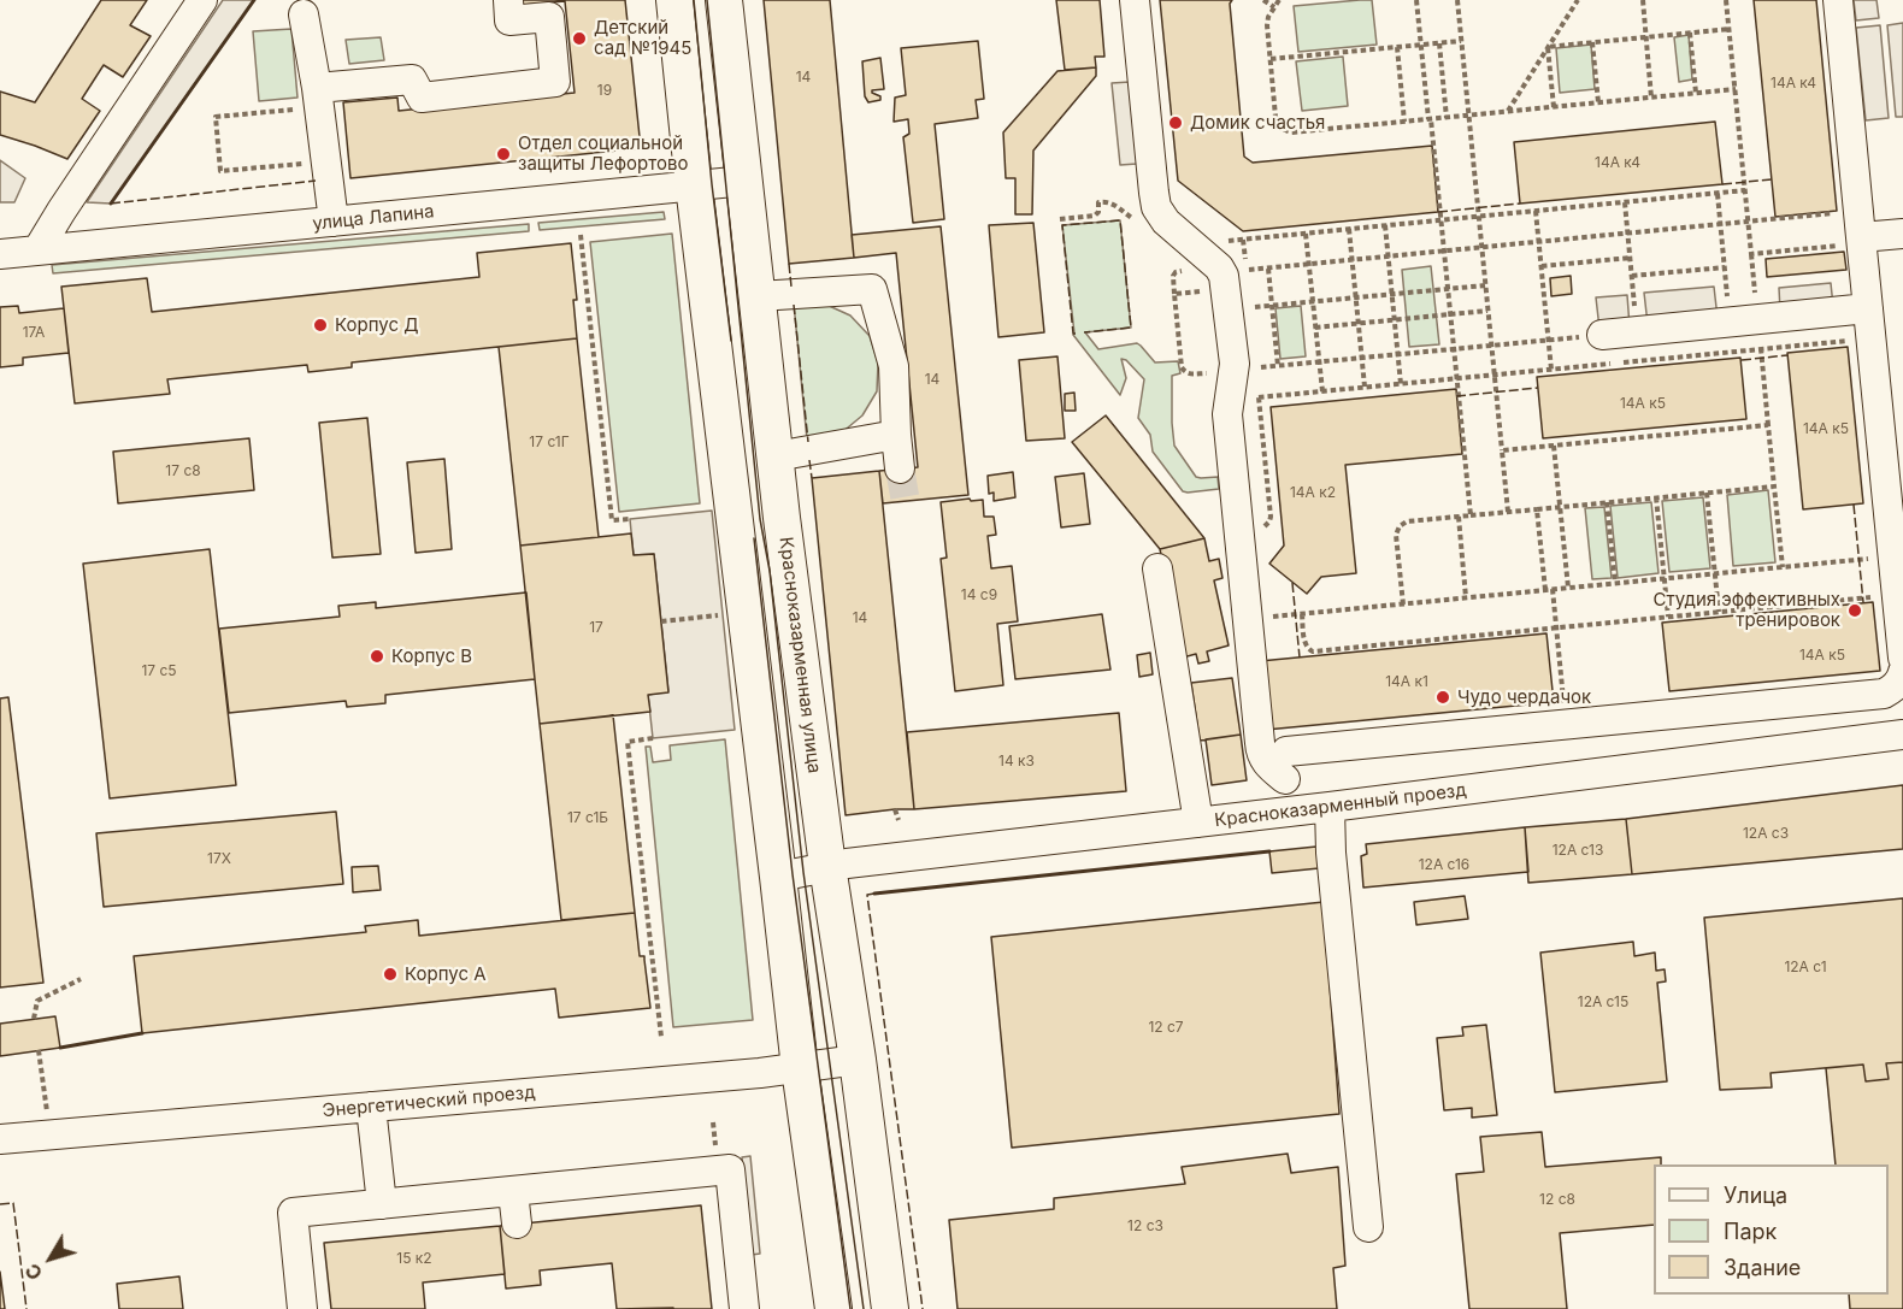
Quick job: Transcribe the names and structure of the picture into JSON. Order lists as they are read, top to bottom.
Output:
{
  "streets": {
    "main road": ["Красноказарменная улица"],
    "street": ["улица Лапина", "Красноказарменный проезд", "Энергетический проезд"]
  },
  "crossings": [
    ["улица Лапина", "Красноказарменная улица"],
    ["Красноказарменная улица", "Красноказарменный проезд"],
    ["Красноказарменная улица", "Энергетический проезд"]
  ],
  "places": [
    "Детский сад №1945",
    "Домик счастья",
    "Отдел социальной защиты Лефортово",
    "Корпус Д",
    "Студия эффективных тренировок",
    "Корпус В",
    "Чудо чердачок",
    "Корпус А"
  ],
  "house_numbers": [
    "14",
    "14А к4",
    "19",
    "14А к4",
    "17А",
    "14",
    "14А к5",
    "14А к5",
    "17 с1Г",
    "17 с8",
    "14А к2",
    "14 с9",
    "14",
    "17",
    "14А к5",
    "17 с5",
    "14А к1",
    "14 к3",
    "17 с1Б",
    "12А с3",
    "12А с13",
    "17Х",
    "12А с16",
    "12А с1",
    "12А с15",
    "12 с7",
    "12 с8",
    "12 с3",
    "15 к2"
  ],
  "legend": ["Улица", "Парк", "Здание"],
  "north": "bottom left"
}
